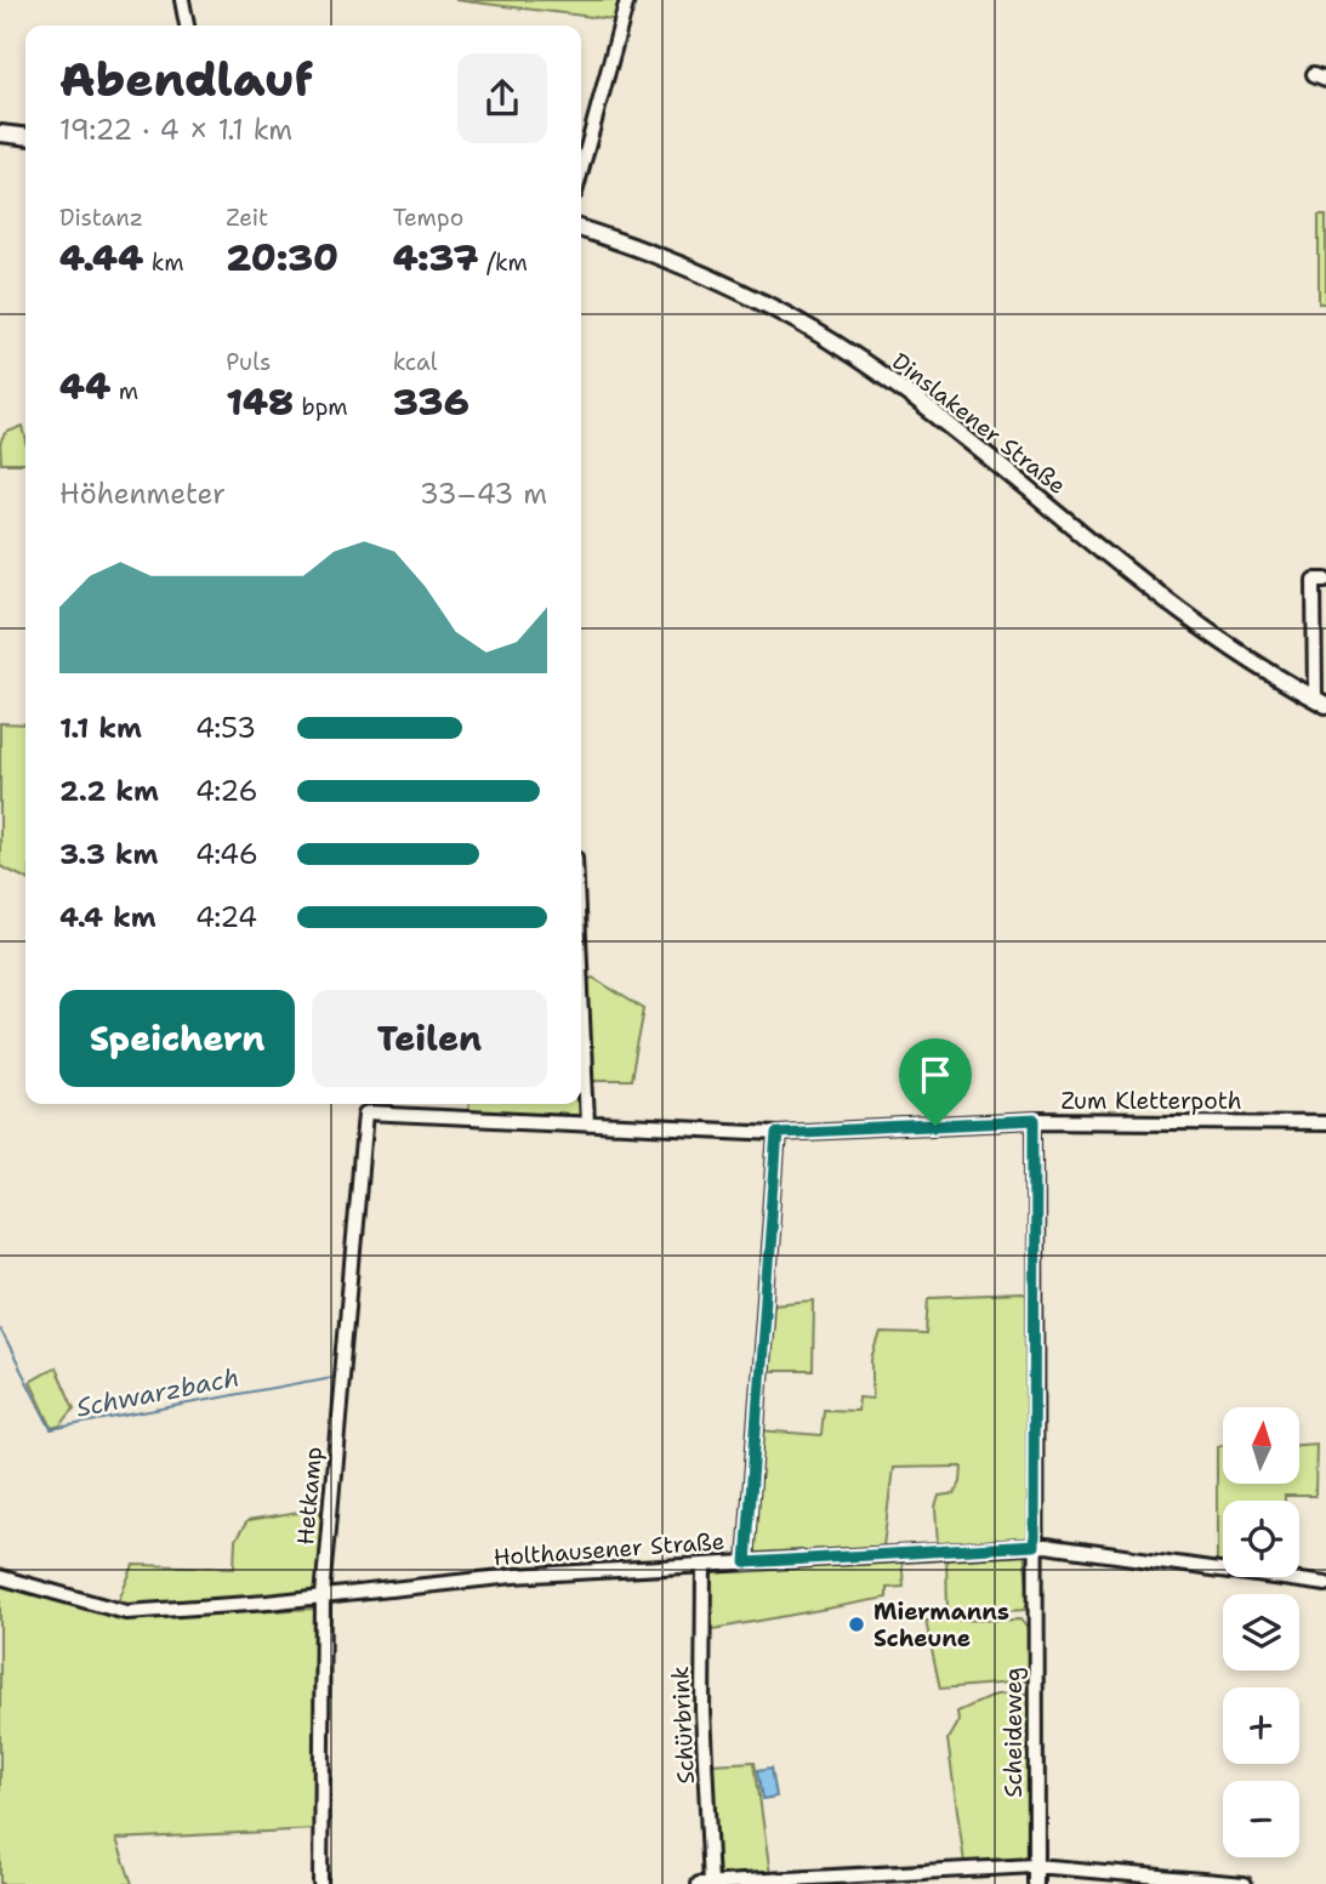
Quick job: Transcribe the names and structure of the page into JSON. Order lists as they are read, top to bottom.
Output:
{
  "streets": {
    "main road": ["Dinslakener Straße"],
    "street": [
      "Zum Kletterpoth",
      "Hetkamp",
      "Holthausener Straße",
      "Schürbrink",
      "Scheideweg"
    ]
  },
  "crossings": [
    ["Zum Kletterpoth", "Hetkamp"],
    ["Zum Kletterpoth", "Scheideweg"],
    ["Hetkamp", "Holthausener Straße"],
    ["Holthausener Straße", "Schürbrink"],
    ["Holthausener Straße", "Scheideweg"]
  ],
  "water": ["Schwarzbach"],
  "places": ["Miermanns Scheune"],
  "north": "top",
  "page": {
    "heading": ["Abendlauf", "19:22 · 4 × 1.1 km"],
    "stats": [
      ["Distanz", "4.44 km"],
      ["Zeit", "20:30"],
      ["Tempo", "4:37 /km"],
      ["44 m"],
      ["Puls", "148 bpm"],
      ["kcal", "336"]
    ],
    "chart": ["Höhenmeter", "33–43 m"],
    "list": [
      {
        "name": "1.1 km",
        "note": "4:53"
      },
      {
        "name": "2.2 km",
        "note": "4:26"
      },
      {
        "name": "3.3 km",
        "note": "4:46"
      },
      {
        "name": "4.4 km",
        "note": "4:24"
      }
    ],
    "buttons": ["Speichern", "Teilen"],
    "map_buttons": ["+", "−"]
  }
}
